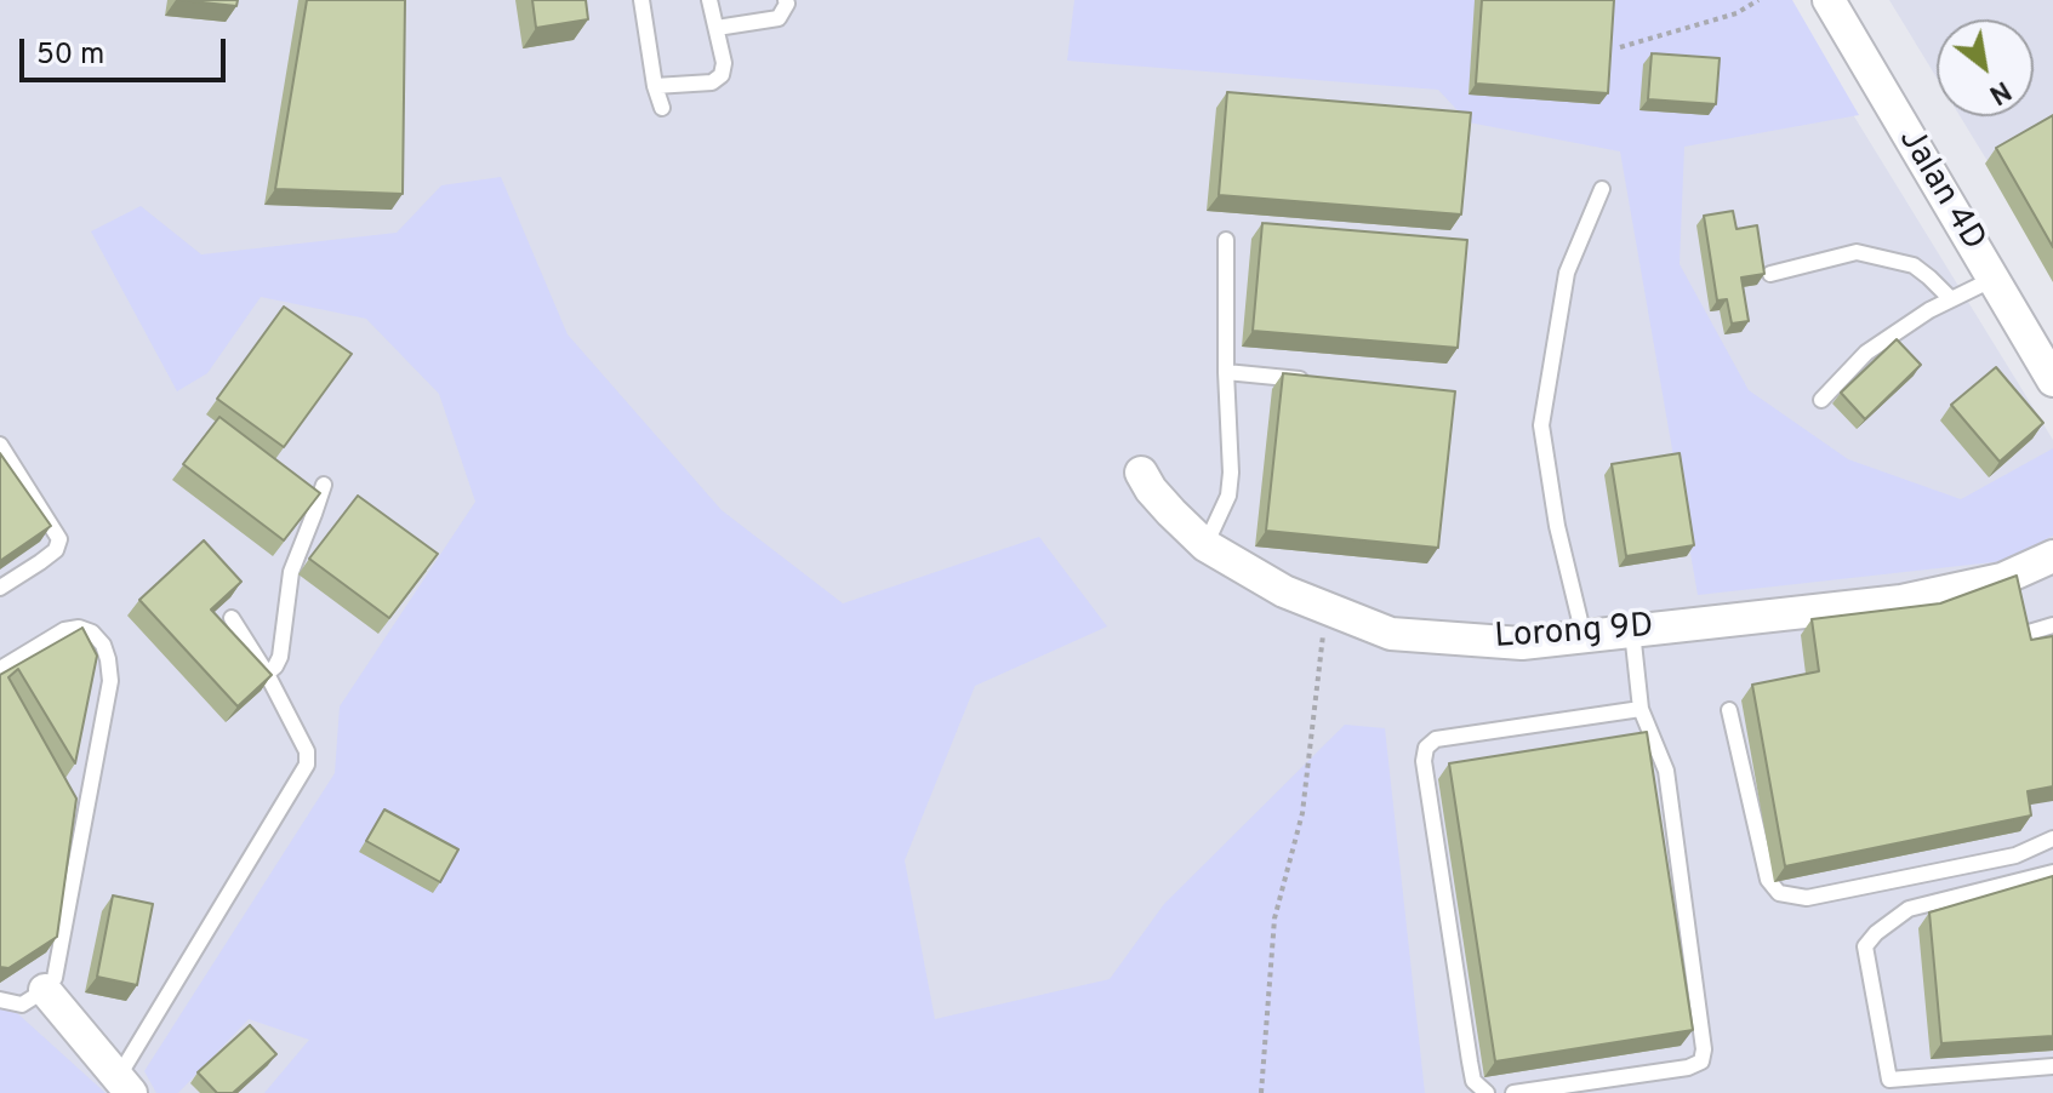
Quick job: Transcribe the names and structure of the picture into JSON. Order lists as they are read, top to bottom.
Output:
{
  "streets": {
    "street": ["Jalan 4D", "Lorong 9D"]
  },
  "scale_bar": "50 m",
  "north": "bottom right"
}
